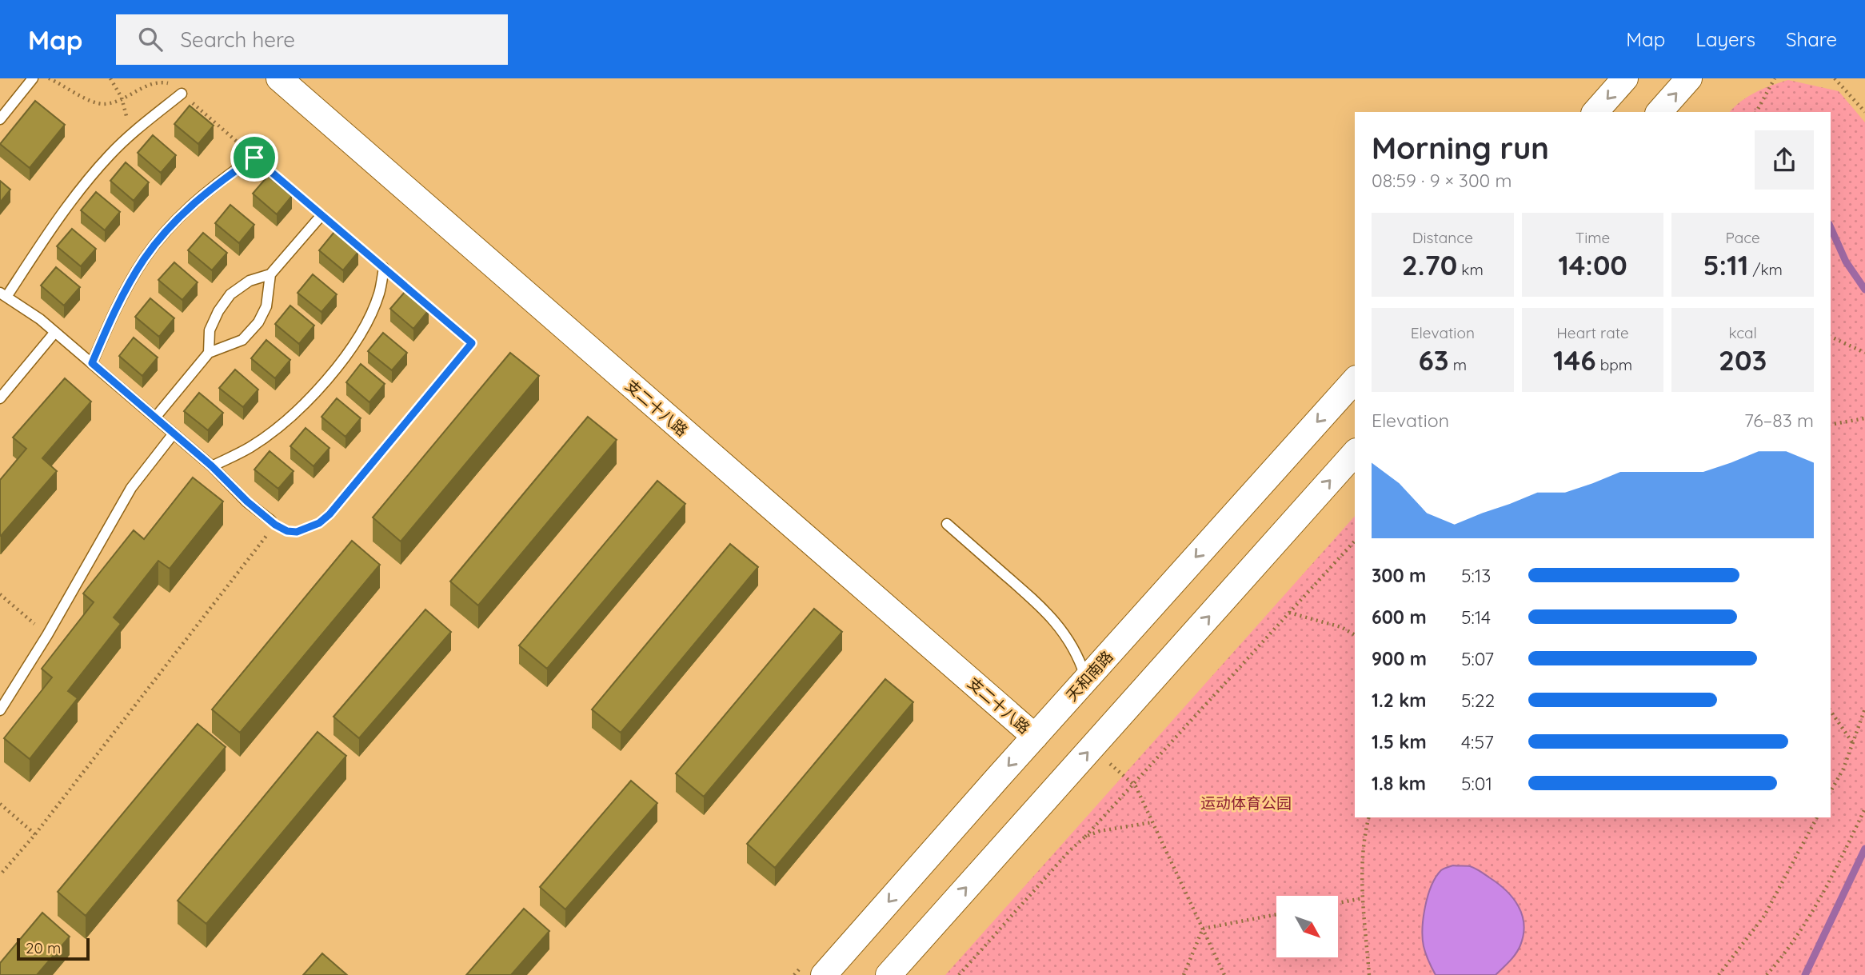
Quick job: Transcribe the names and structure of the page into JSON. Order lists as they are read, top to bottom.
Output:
{
  "streets": {
    "street": ["支二十八路", "天和南路"]
  },
  "crossings": [
    ["支二十八路", "天和南路"]
  ],
  "parks": ["运动体育公园"],
  "scale_bar": "20 m",
  "north": "bottom right",
  "page": {
    "header": "Map",
    "search": "Search here",
    "nav": ["Map", "Layers", "Share"],
    "heading": ["Morning run", "08:59 · 9 × 300 m"],
    "stats": [
      ["Distance", "2.70 km"],
      ["Time", "14:00"],
      ["Pace", "5:11 /km"],
      ["Elevation", "63 m"],
      ["Heart rate", "146 bpm"],
      ["kcal", "203"]
    ],
    "chart": ["Elevation", "76–83 m"],
    "list": [
      {
        "name": "300 m",
        "note": "5:13"
      },
      {
        "name": "600 m",
        "note": "5:14"
      },
      {
        "name": "900 m",
        "note": "5:07"
      },
      {
        "name": "1.2 km",
        "note": "5:22"
      },
      {
        "name": "1.5 km",
        "note": "4:57"
      },
      {
        "name": "1.8 km",
        "note": "5:01"
      }
    ],
    "scale": "20 m"
  }
}
